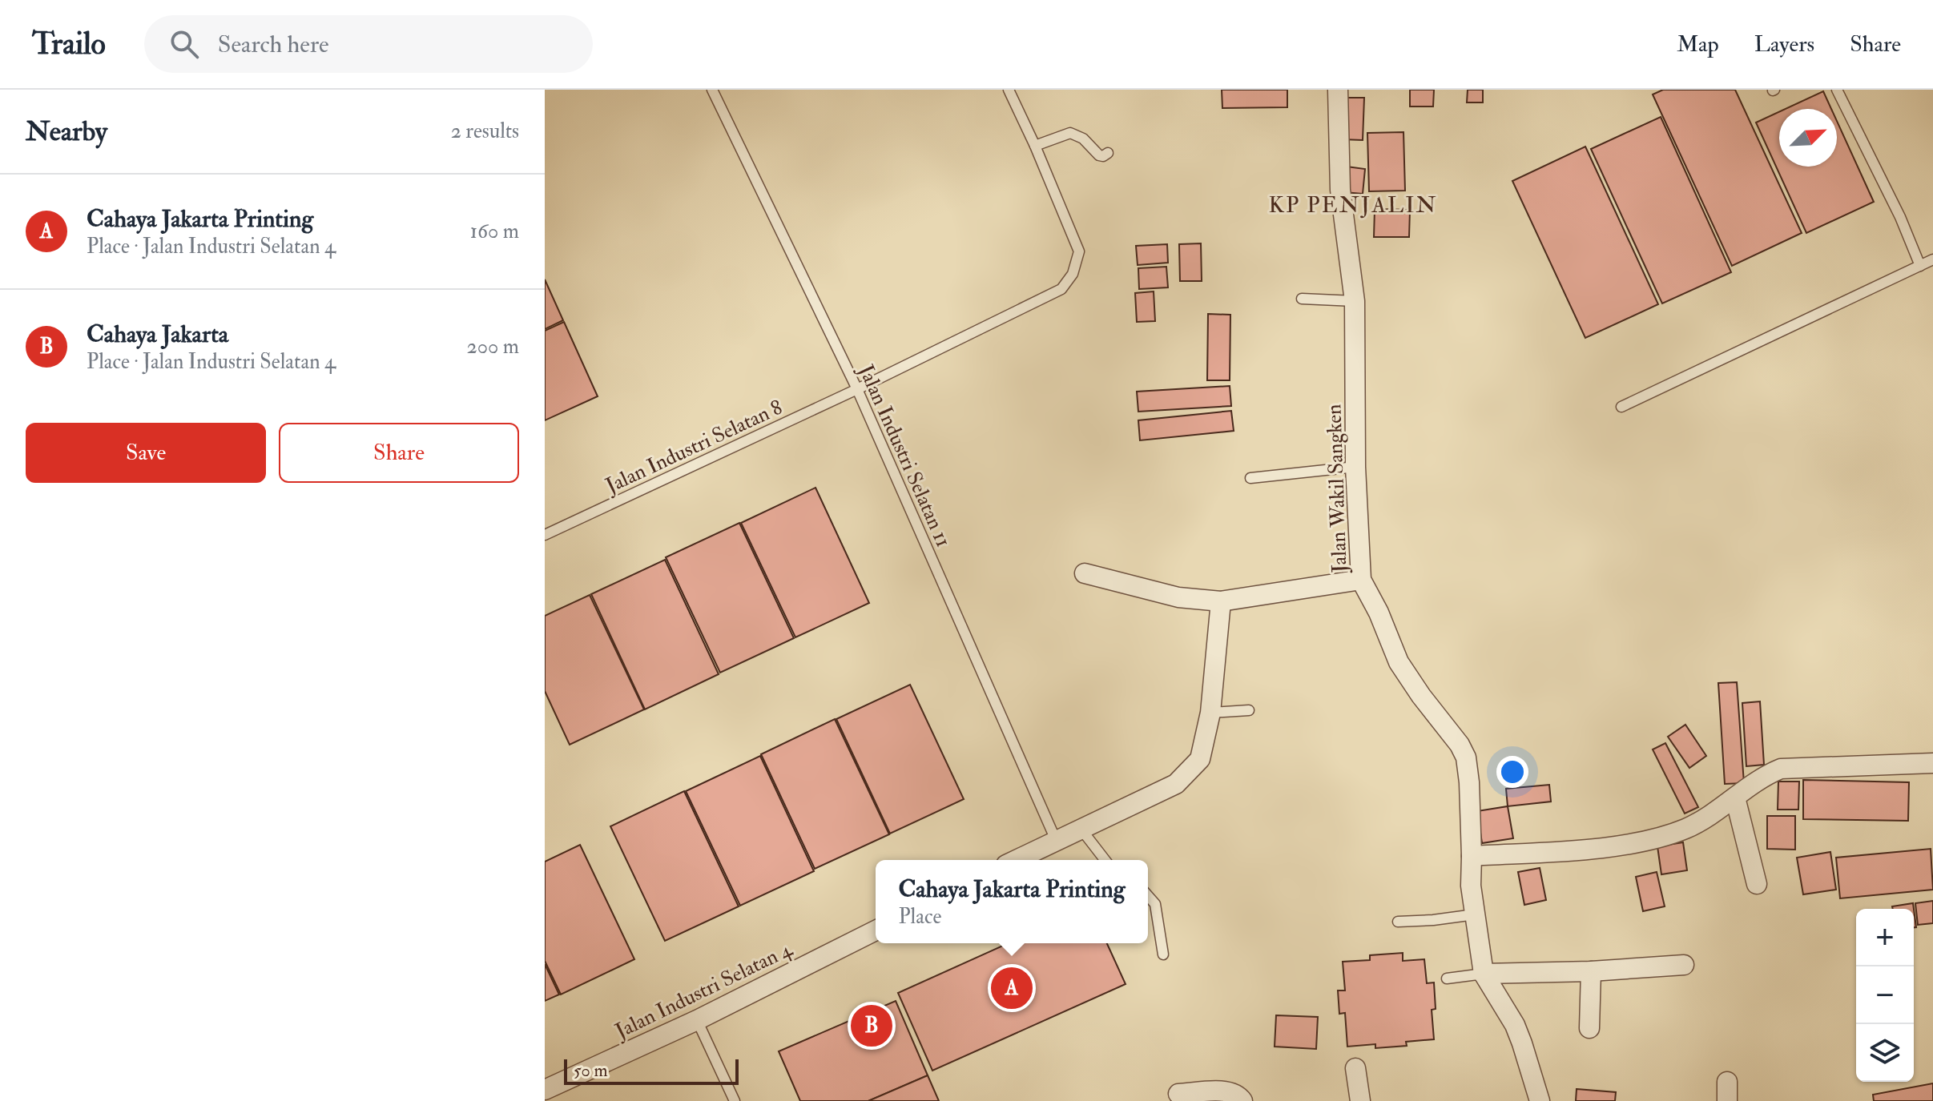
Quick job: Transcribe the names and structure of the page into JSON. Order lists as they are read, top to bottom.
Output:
{
  "streets": {
    "street": ["Jalan Wakil Sangken", "Jalan Industri Selatan 4"],
    "lane": ["Jalan Industri Selatan 8", "Jalan Industri Selatan 11"]
  },
  "crossings": [
    ["Jalan Industri Selatan 8", "Jalan Industri Selatan 11"]
  ],
  "districts": ["KP PENJALIN"],
  "scale_bar": "50 m",
  "north": "top right",
  "page": {
    "header": "Trailo",
    "search": "Search here",
    "nav": ["Map", "Layers", "Share"],
    "heading": ["Nearby", "2 results"],
    "list": [
      {
        "mark": "A",
        "name": "Cahaya Jakarta Printing",
        "note": "Place · Jalan Industri Selatan 4",
        "value": "160 m"
      },
      {
        "mark": "B",
        "name": "Cahaya Jakarta",
        "note": "Place · Jalan Industri Selatan 4",
        "value": "200 m"
      }
    ],
    "buttons": ["Save", "Share"],
    "popup": ["Cahaya Jakarta Printing", "Place"],
    "map_buttons": ["+", "−"],
    "pins": ["A", "B"],
    "scale": "50 m"
  }
}
